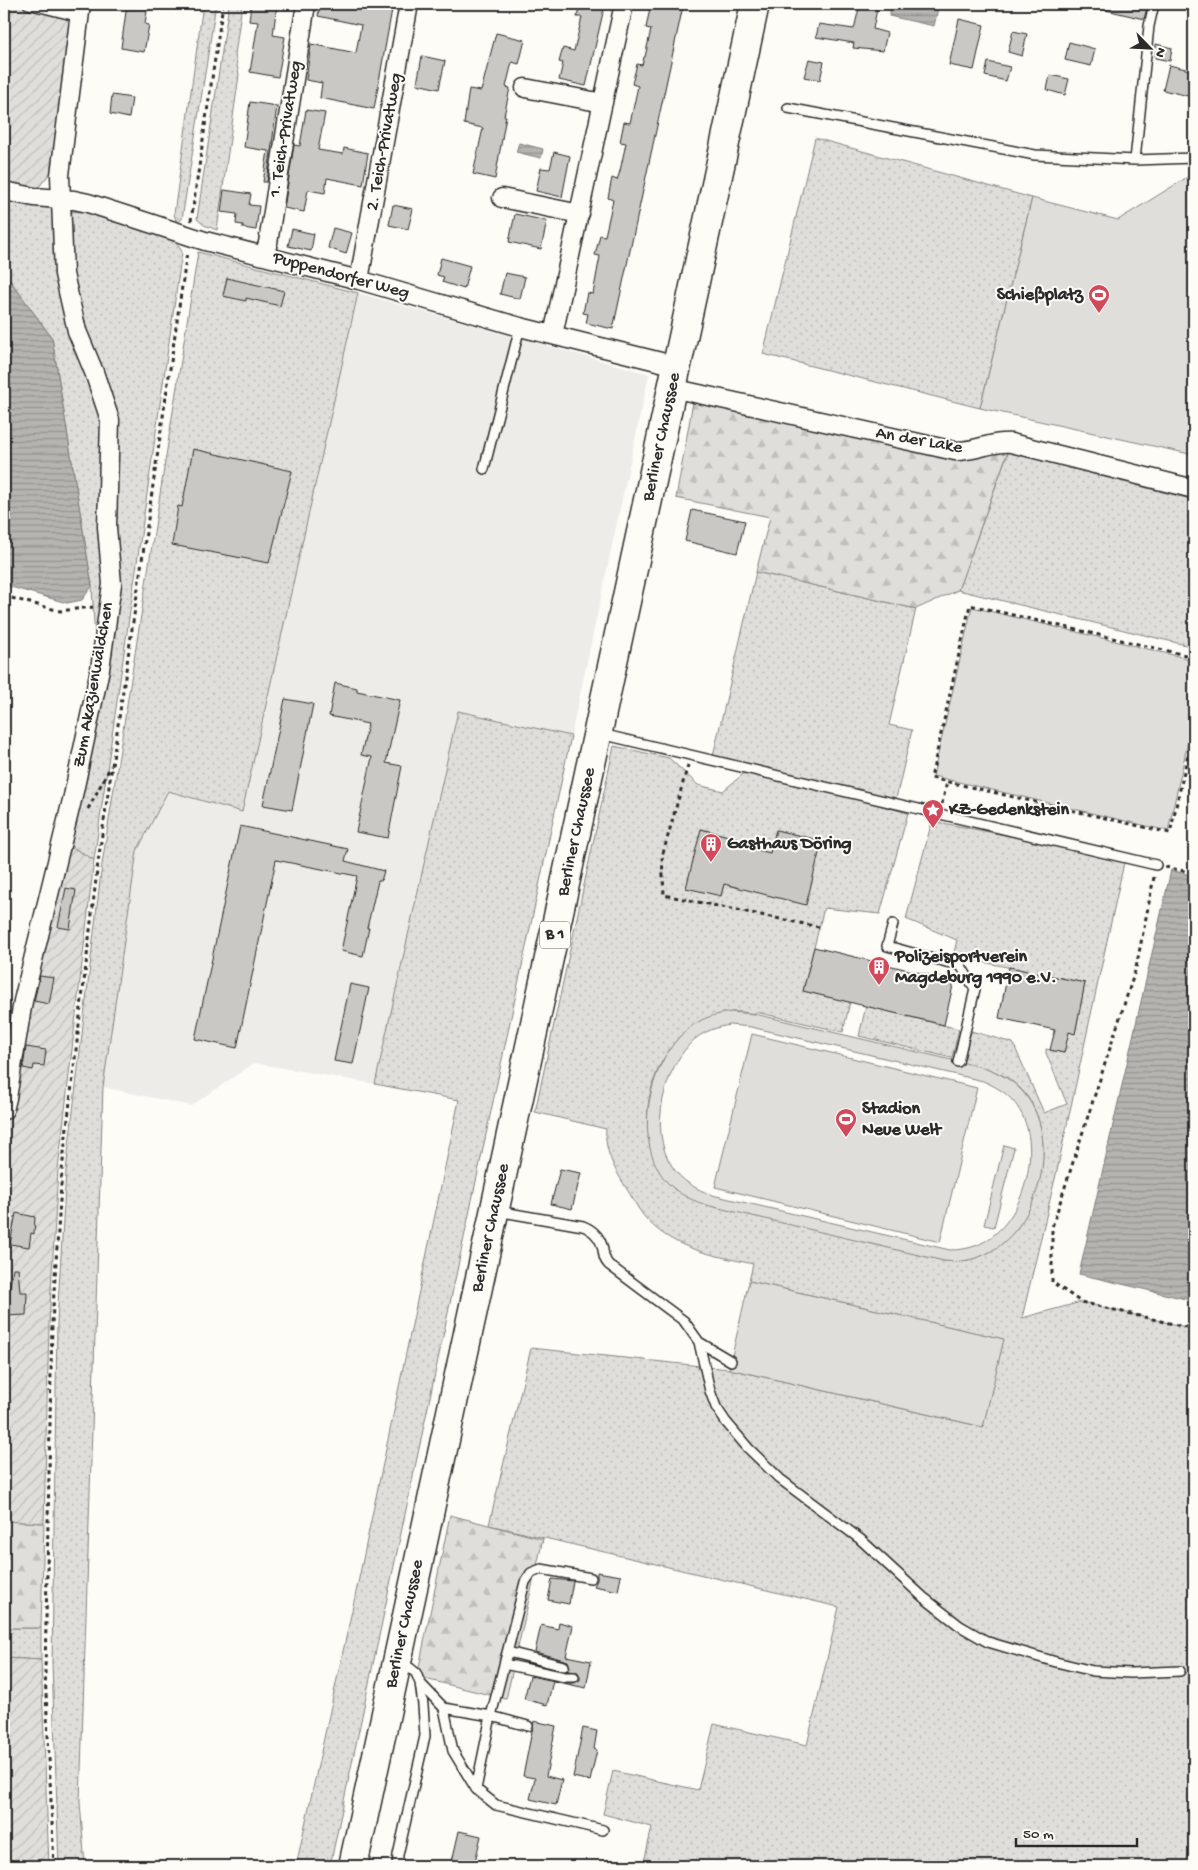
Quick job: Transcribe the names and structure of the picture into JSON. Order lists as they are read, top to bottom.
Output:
{
  "streets": {
    "main road": ["Berliner Chaussee", "B 1"],
    "street": [
      "1. Teich-Privatweg",
      "2. Teich-Privatweg",
      "Puppendorfer Weg",
      "An der Lake",
      "Zum Akazienwäldchen"
    ]
  },
  "crossings": [
    ["1. Teich-Privatweg", "Puppendorfer Weg"],
    ["2. Teich-Privatweg", "Puppendorfer Weg"],
    ["Puppendorfer Weg", "Berliner Chaussee"],
    ["Puppendorfer Weg", "An der Lake"],
    ["Puppendorfer Weg", "Zum Akazienwäldchen"],
    ["Berliner Chaussee", "An der Lake"]
  ],
  "places": {
    "sports": ["Schießplatz", "Stadion Neue Welt"],
    "place": ["KZ-Gedenkstein"],
    "building": ["Gasthaus Döring", "Polizeisportverein Magdeburg 1990 e.V."]
  },
  "scale_bar": "50 m",
  "north": "bottom right"
}
